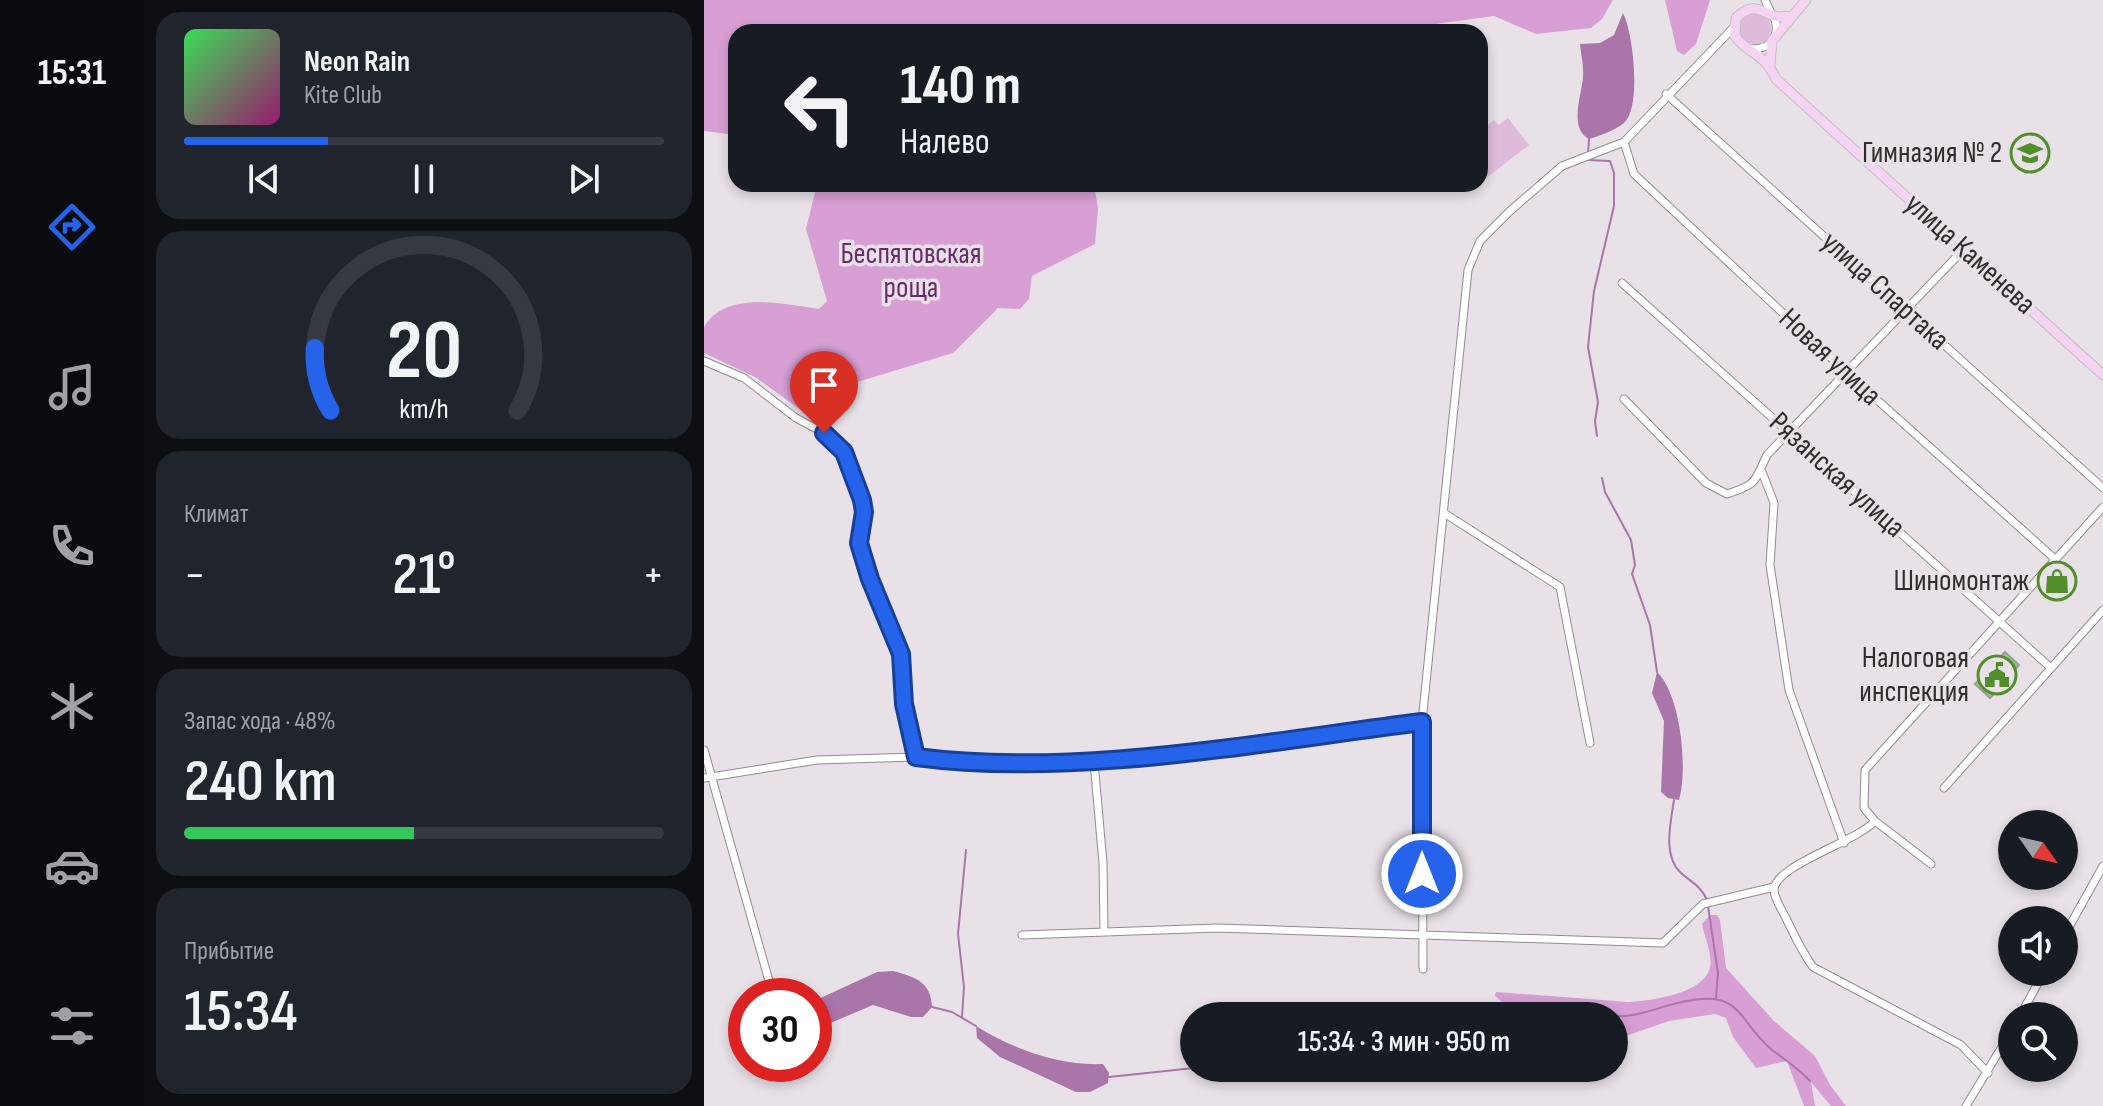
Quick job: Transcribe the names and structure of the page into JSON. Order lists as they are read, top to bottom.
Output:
{
  "streets": {
    "main road": ["улица Каменева"],
    "street": ["улица Спартака", "Новая улица", "Рязанская улица"]
  },
  "parks": ["Беспятовская роща"],
  "places": {
    "school or university": ["Гимназия № 2"],
    "shop": ["Шиномонтаж"],
    "public building": ["Налоговая инспекция"]
  },
  "north": "bottom right",
  "page": {
    "tabs": "15:31",
    "turn": ["140 m", "Налево"],
    "song": ["Neon Rain", "Kite Club"],
    "tile": [
      "Климат",
      ["Запас хода · 48%", "240 km"],
      ["Прибытие", "15:34"]
    ],
    "heat": ["−", "21°", "+"],
    "limit": "30",
    "trip": "15:34 · 3 мин · 950 m",
    "gauge": ["20", "km/h"]
  }
}
